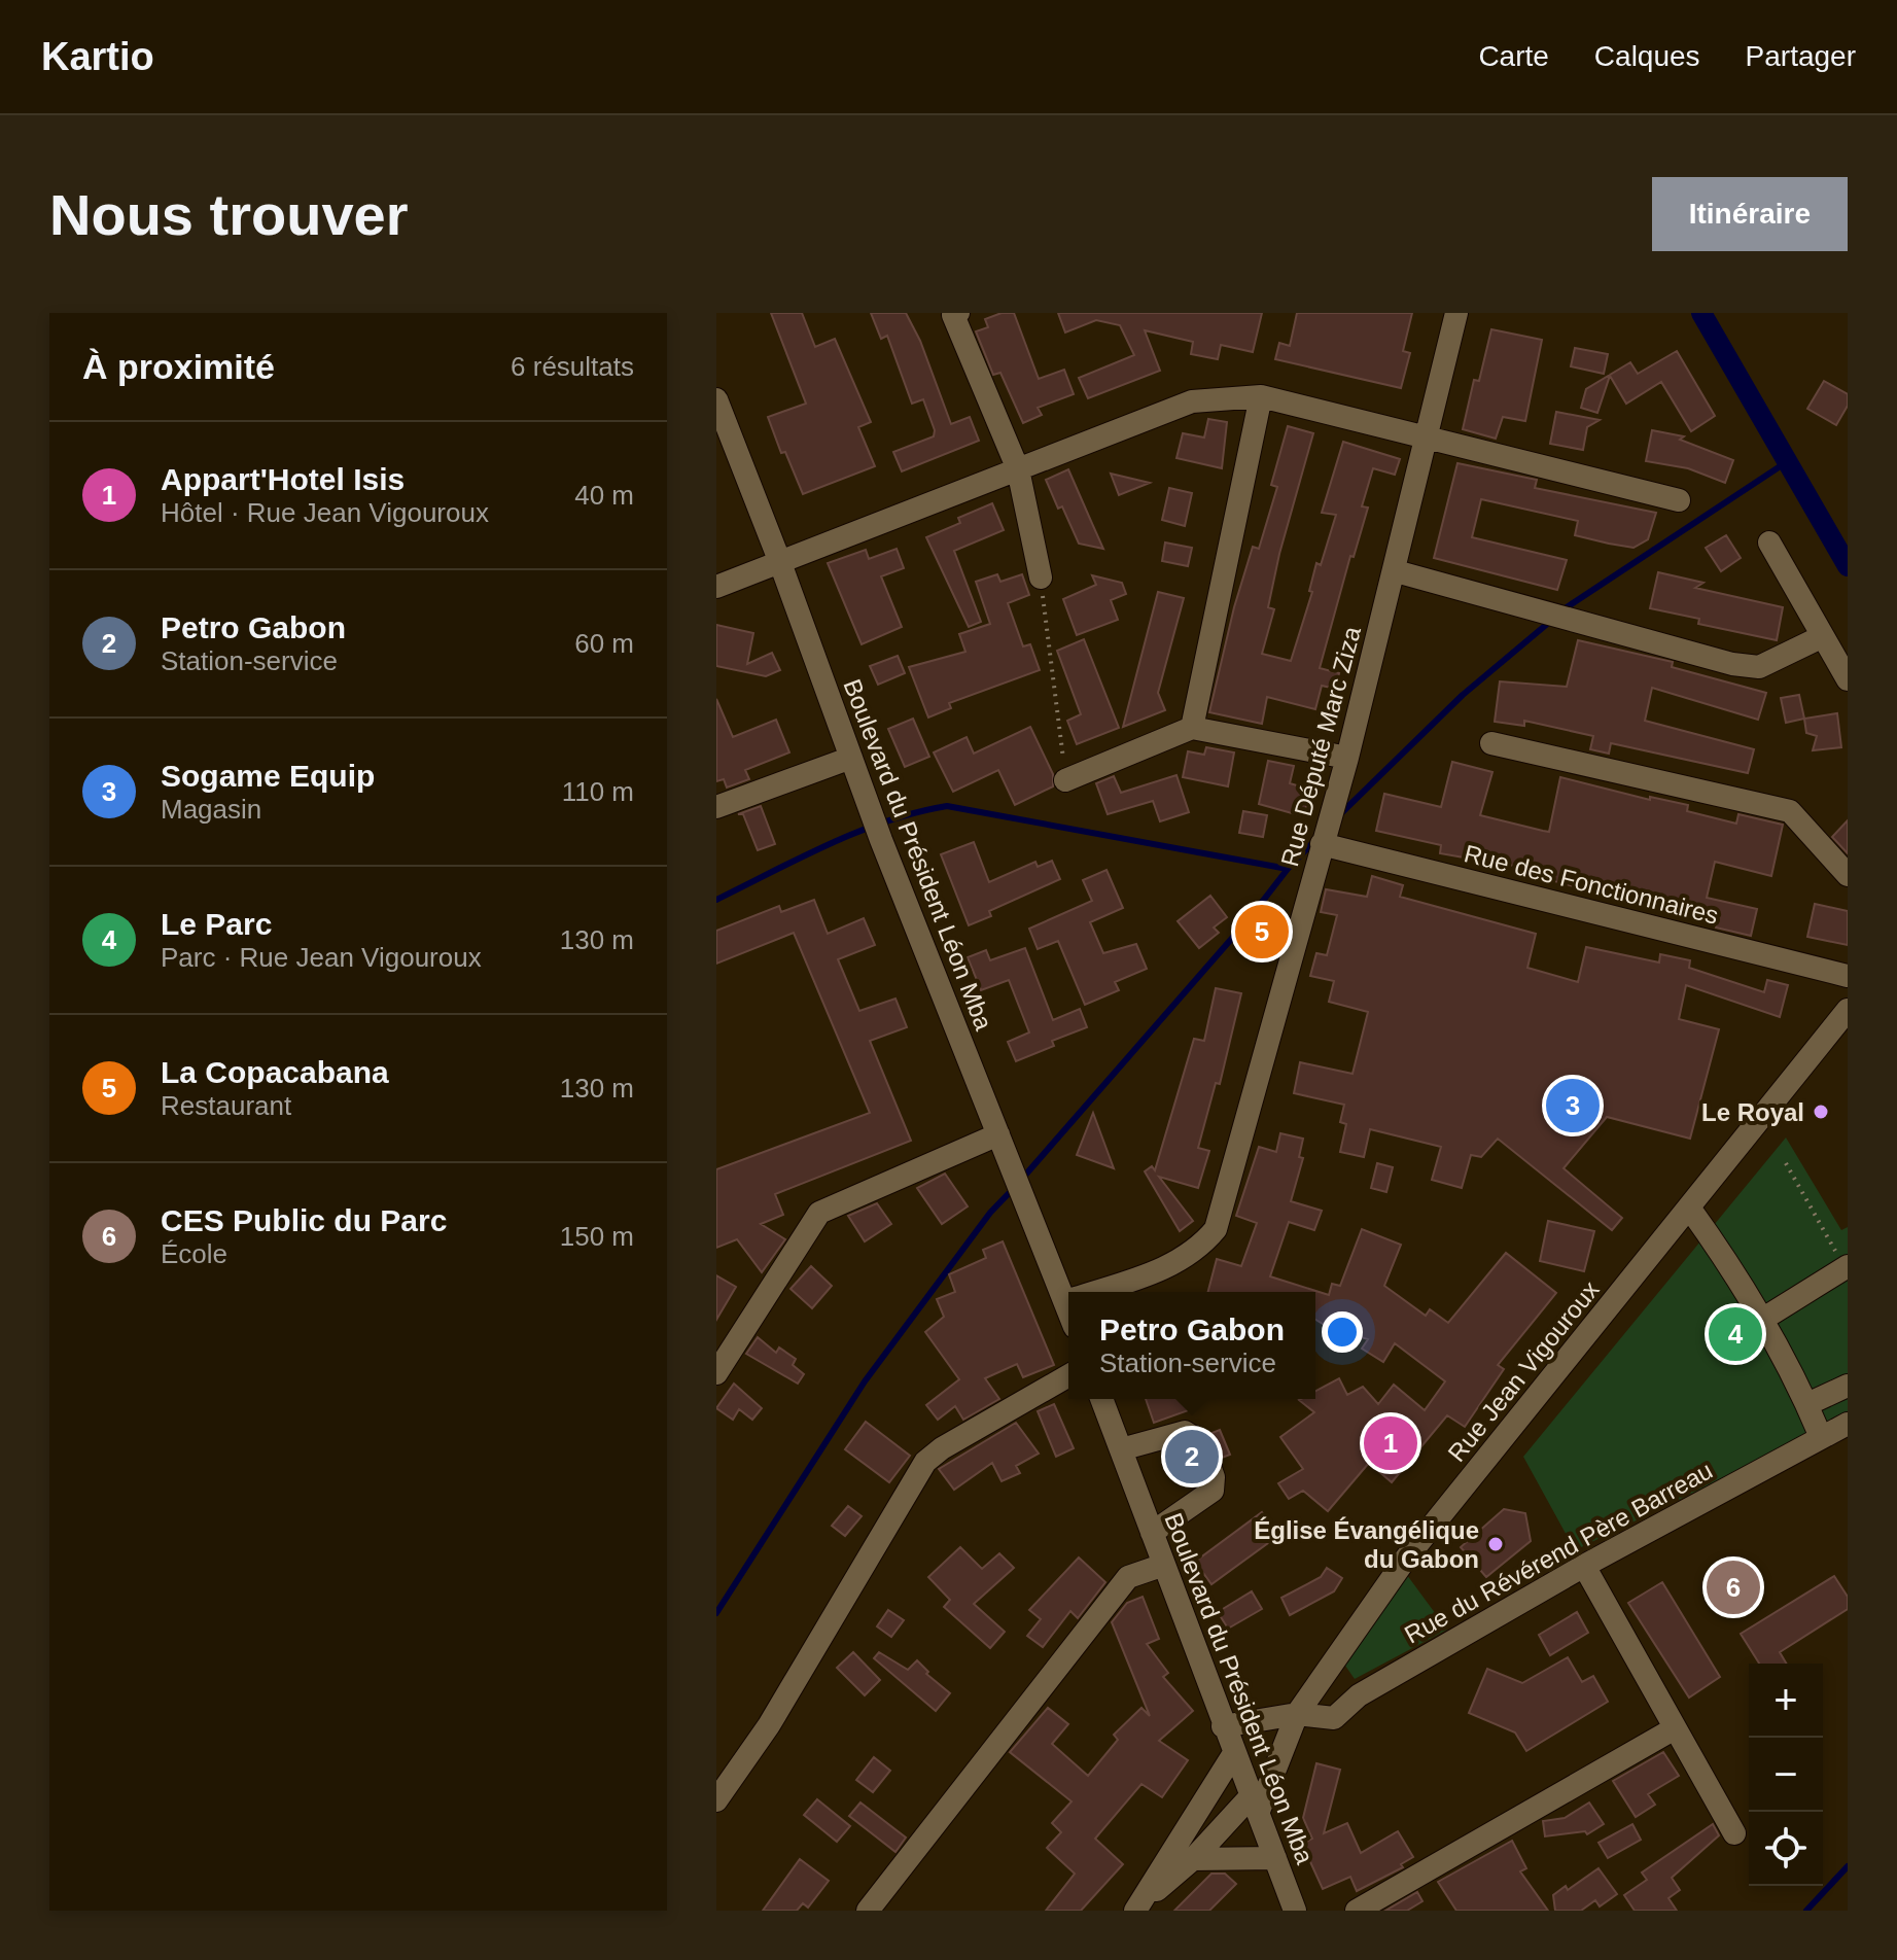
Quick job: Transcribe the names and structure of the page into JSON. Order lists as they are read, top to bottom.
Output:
{
  "streets": {
    "street": [
      "Rue Député Marc Ziza",
      "Boulevard du Président Léon Mba",
      "Rue des Fonctionnaires",
      "Rue Jean Vigouroux",
      "Rue du Révérend Père Barreau"
    ]
  },
  "crossings": [
    ["Rue Député Marc Ziza", "Rue des Fonctionnaires"],
    ["Boulevard du Président Léon Mba", "Rue Jean Vigouroux"],
    ["Rue Jean Vigouroux", "Rue du Révérend Père Barreau"]
  ],
  "places": ["Le Royal", "Église Évangélique du Gabon"],
  "page": {
    "header": "Kartio",
    "nav": ["Carte", "Calques", "Partager"],
    "buttons": "Itinéraire",
    "title": "Nous trouver",
    "heading": ["À proximité", "6 résultats"],
    "list": [
      {
        "mark": "1",
        "name": "Appart'Hotel Isis",
        "note": "Hôtel · Rue Jean Vigouroux",
        "value": "40 m"
      },
      {
        "mark": "2",
        "name": "Petro Gabon",
        "note": "Station-service",
        "value": "60 m"
      },
      {
        "mark": "3",
        "name": "Sogame Equip",
        "note": "Magasin",
        "value": "110 m"
      },
      {
        "mark": "4",
        "name": "Le Parc",
        "note": "Parc · Rue Jean Vigouroux",
        "value": "130 m"
      },
      {
        "mark": "5",
        "name": "La Copacabana",
        "note": "Restaurant",
        "value": "130 m"
      },
      {
        "mark": "6",
        "name": "CES Public du Parc",
        "note": "École",
        "value": "150 m"
      }
    ],
    "pins": [
      "5",
      "3",
      "4",
      "1",
      "2",
      "6"
    ],
    "popup": ["Petro Gabon", "Station-service"],
    "map_buttons": ["+", "−"]
  }
}
